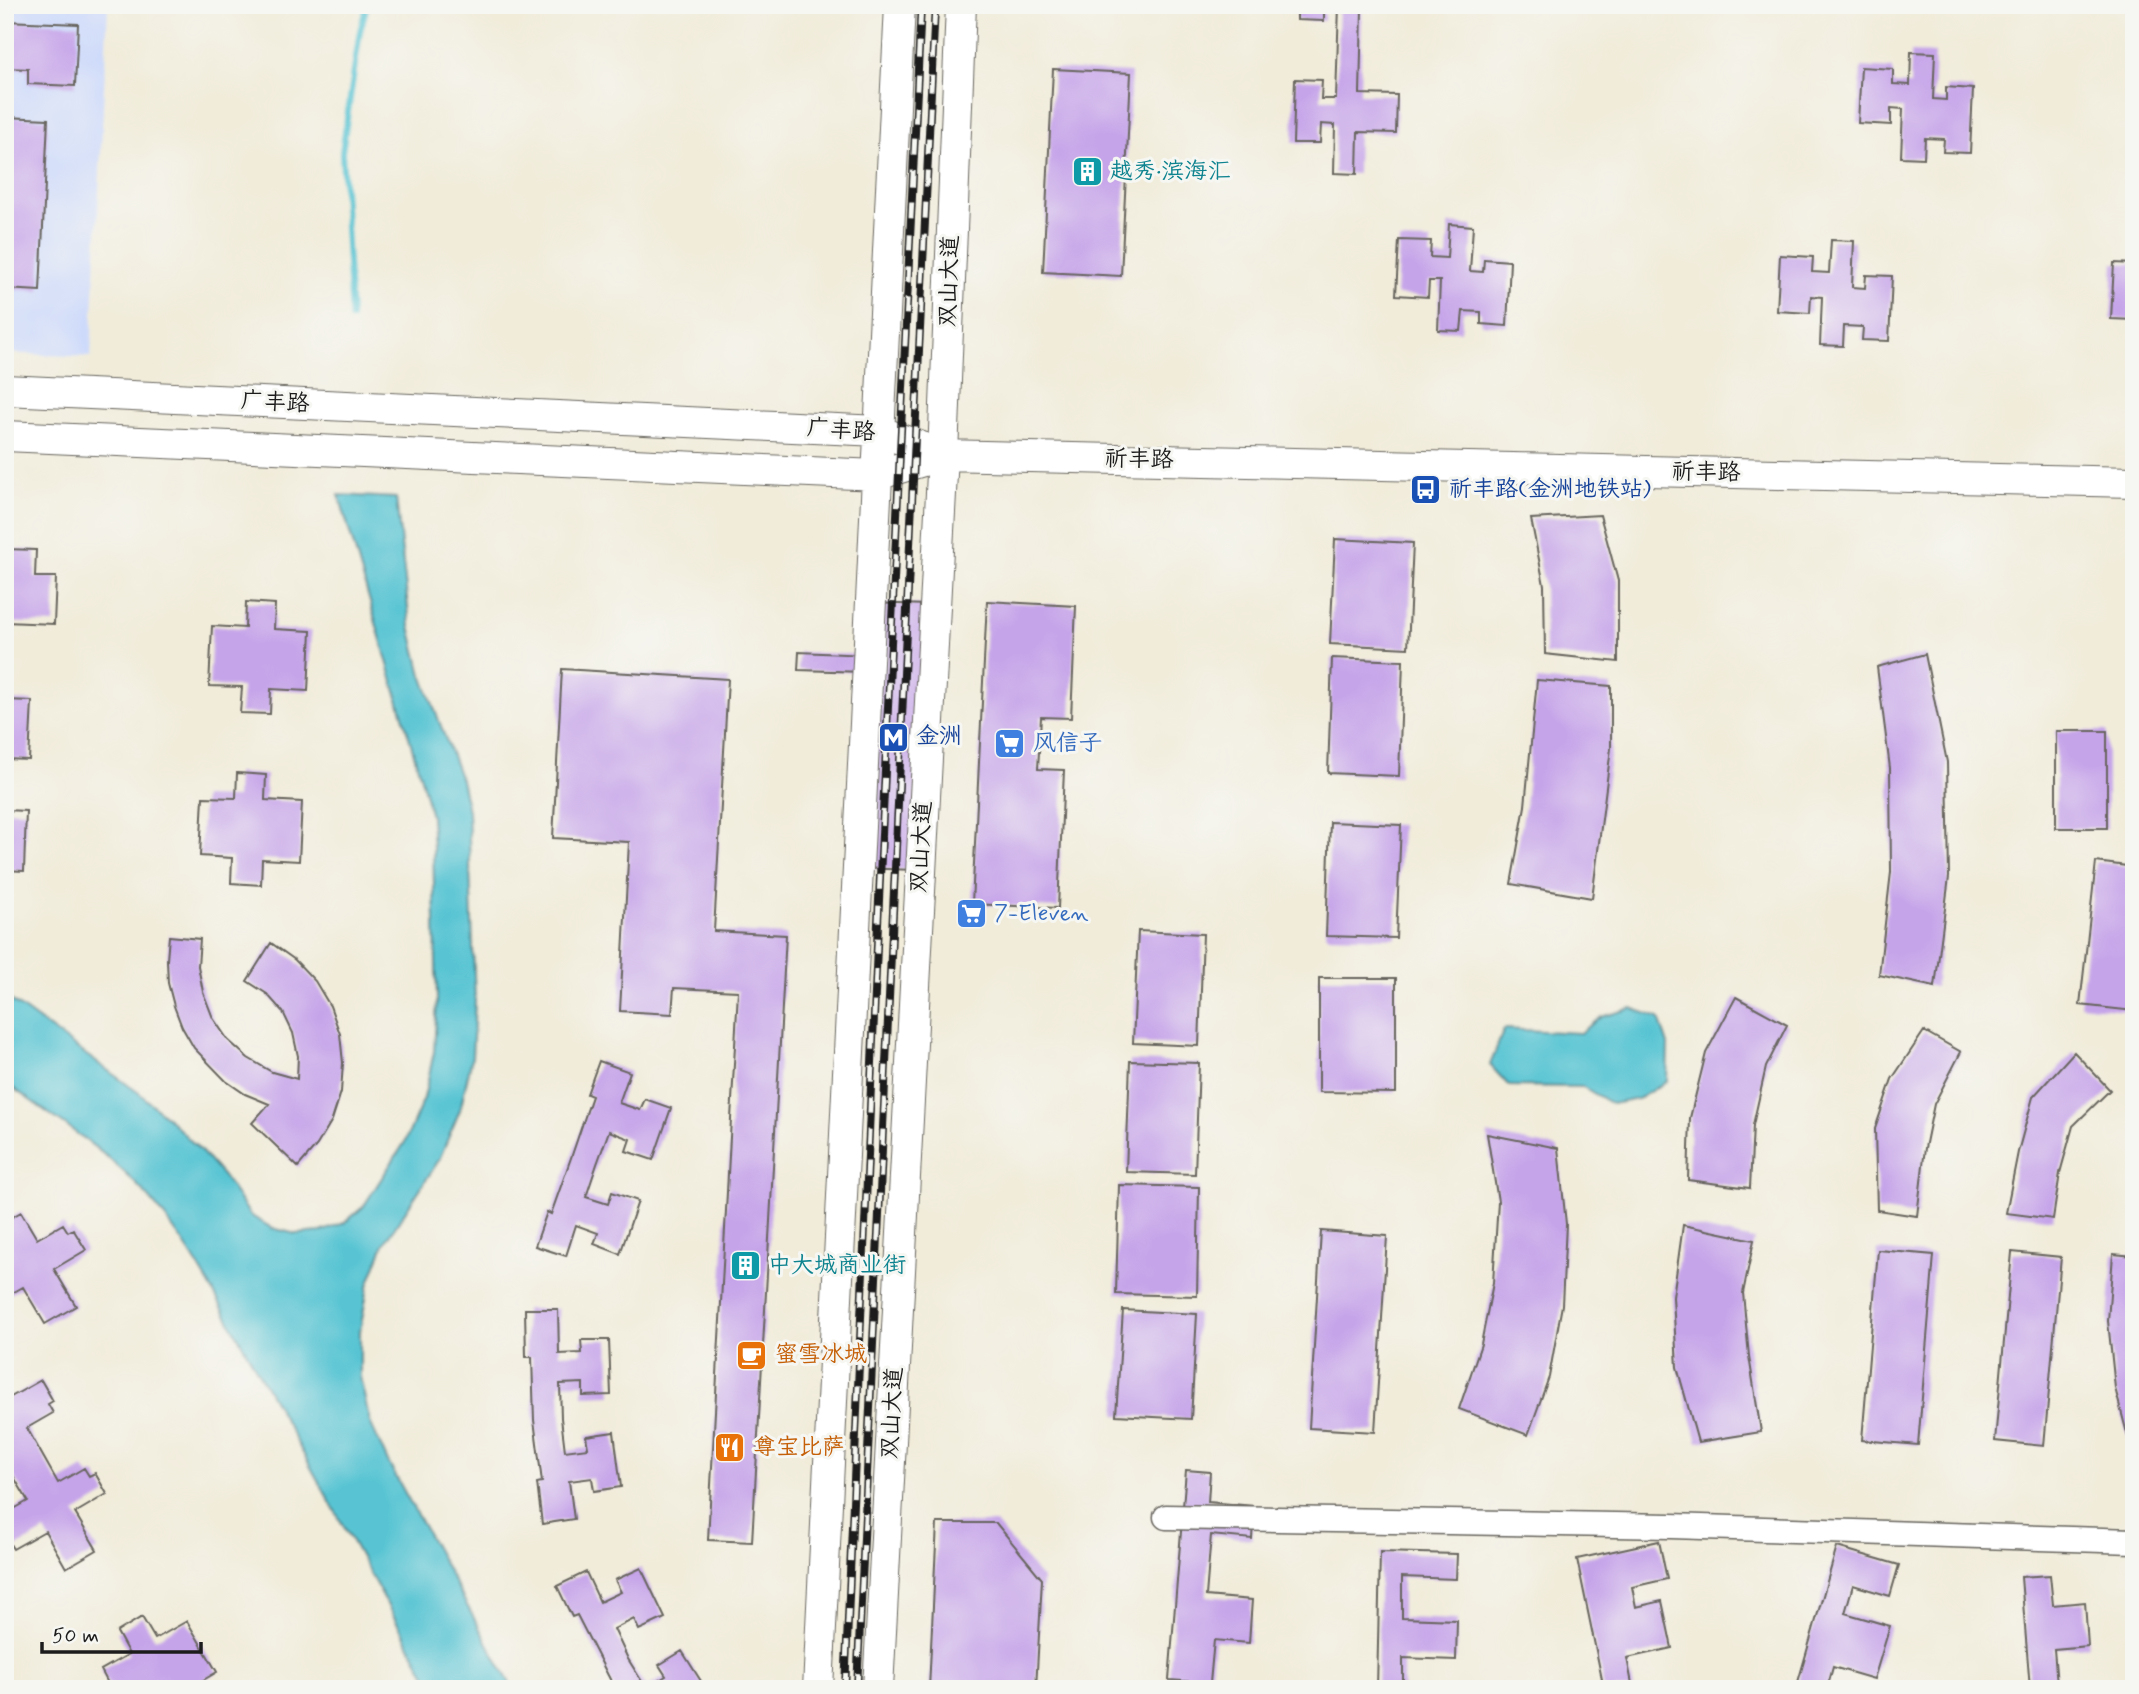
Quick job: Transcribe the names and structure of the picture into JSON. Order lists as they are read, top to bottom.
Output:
{
  "streets": {
    "street": ["双山大道", "广丰路", "祈丰路"]
  },
  "crossings": [
    ["双山大道", "广丰路"],
    ["双山大道", "祈丰路"],
    ["广丰路", "祈丰路"]
  ],
  "places": {
    "building": ["越秀·滨海汇", "中大城商业街"],
    "bus stop": ["祈丰路(金洲地铁站)"],
    "metro station": ["金洲"],
    "supermarket": ["风信子", "7-Eleven"],
    "cafe": ["蜜雪冰城"],
    "restaurant": ["尊宝比萨"]
  },
  "scale_bar": "50 m"
}
